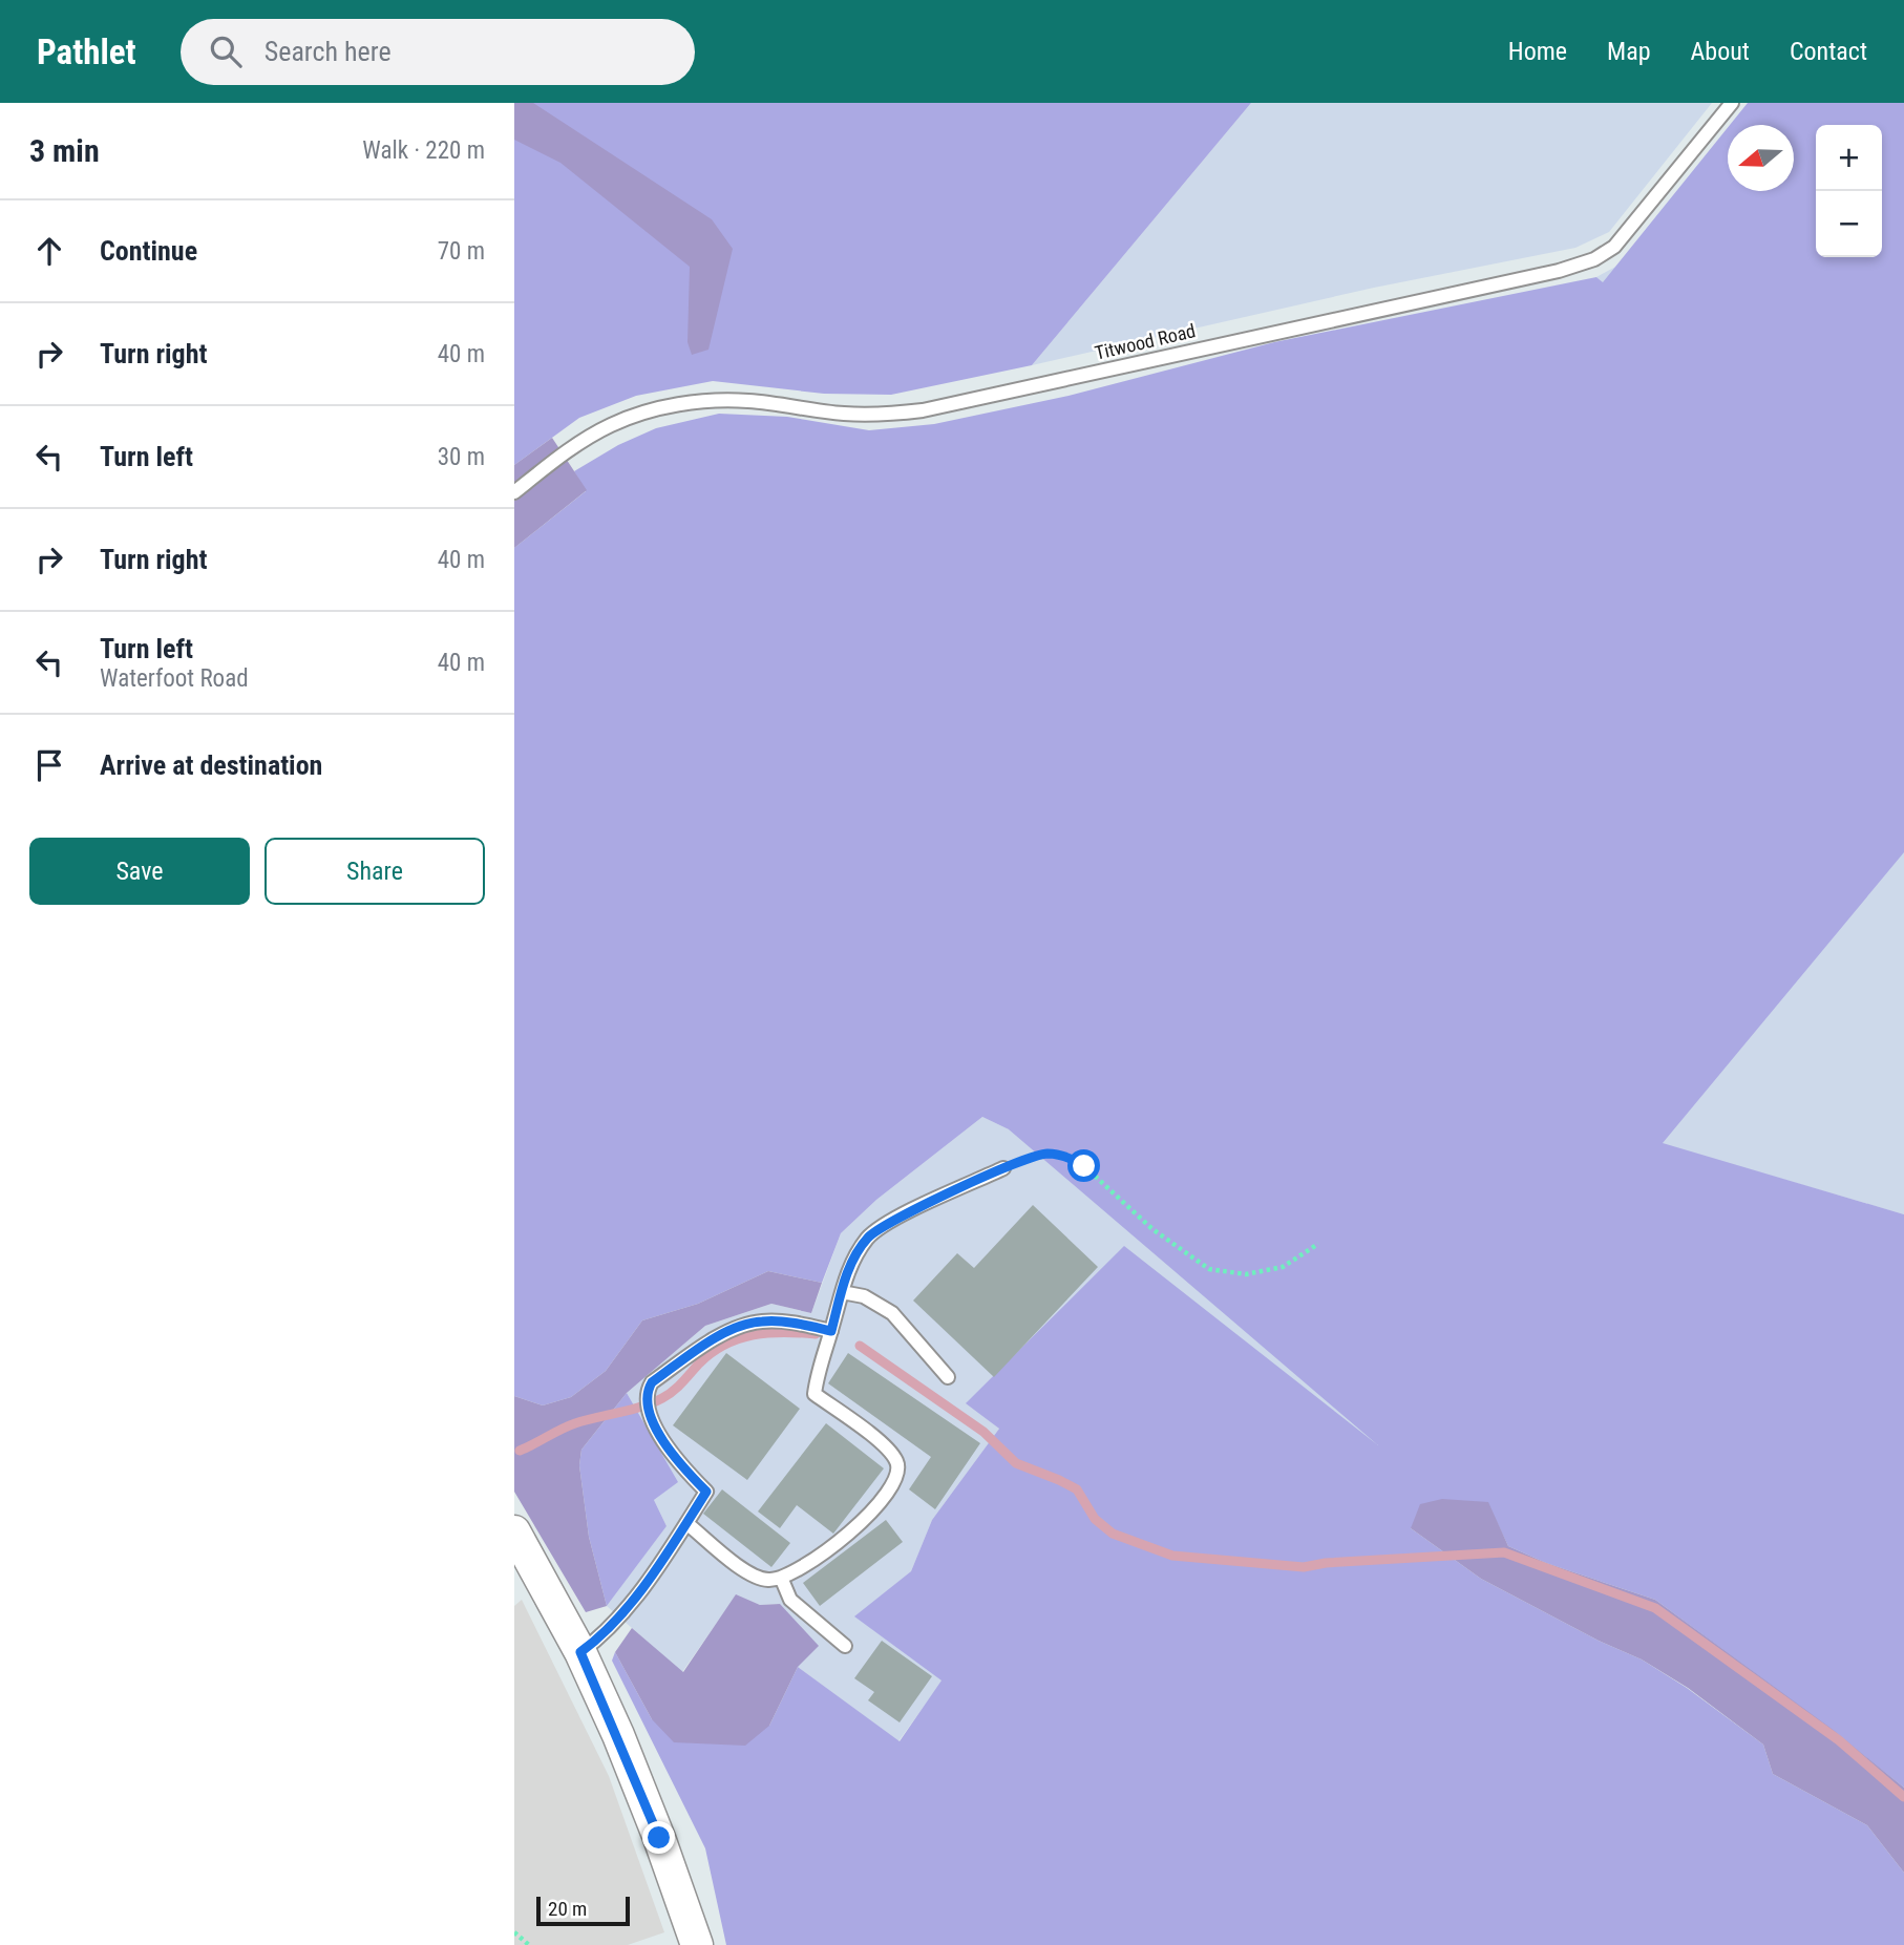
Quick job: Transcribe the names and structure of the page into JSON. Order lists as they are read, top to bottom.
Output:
{
  "streets": {
    "lane": ["Titwood Road"]
  },
  "scale_bar": "20 m",
  "north": "left",
  "page": {
    "header": "Pathlet",
    "search": "Search here",
    "nav": [
      "Home",
      "Map",
      "About",
      "Contact"
    ],
    "heading": ["3 min", "Walk · 220 m"],
    "map_buttons": ["+", "−"],
    "list": [
      ["Continue", "70 m"],
      ["Turn right", "40 m"],
      ["Turn left", "30 m"],
      ["Turn right", "40 m"],
      ["Turn left", "Waterfoot Road", "40 m"],
      "Arrive at destination"
    ],
    "buttons": ["Save", "Share"],
    "scale": "20 m"
  }
}
